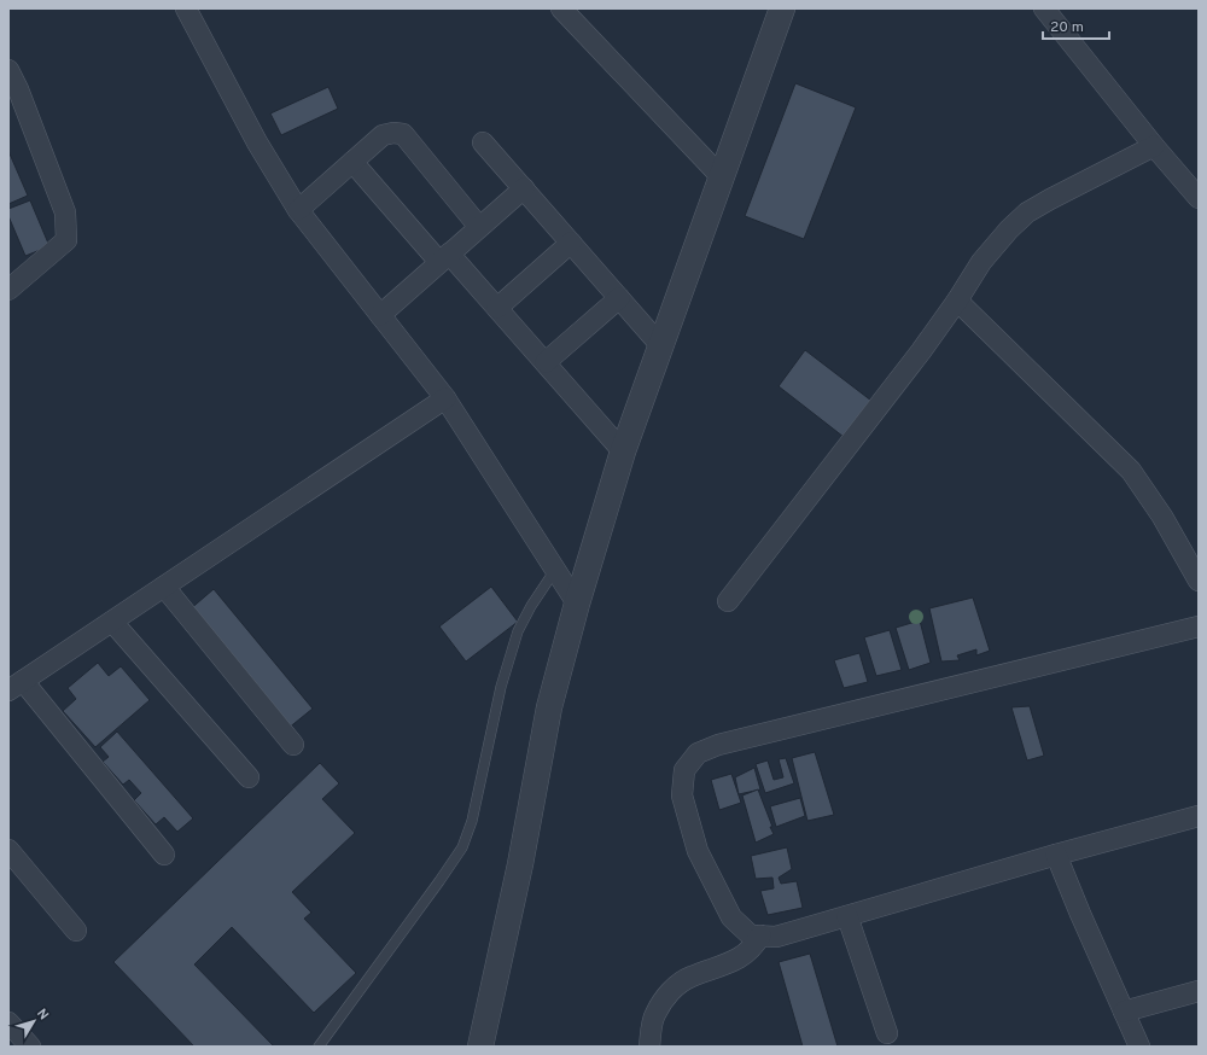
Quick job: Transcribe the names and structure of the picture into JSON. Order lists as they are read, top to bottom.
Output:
{
  "scale_bar": "20 m",
  "north": "top right"
}
